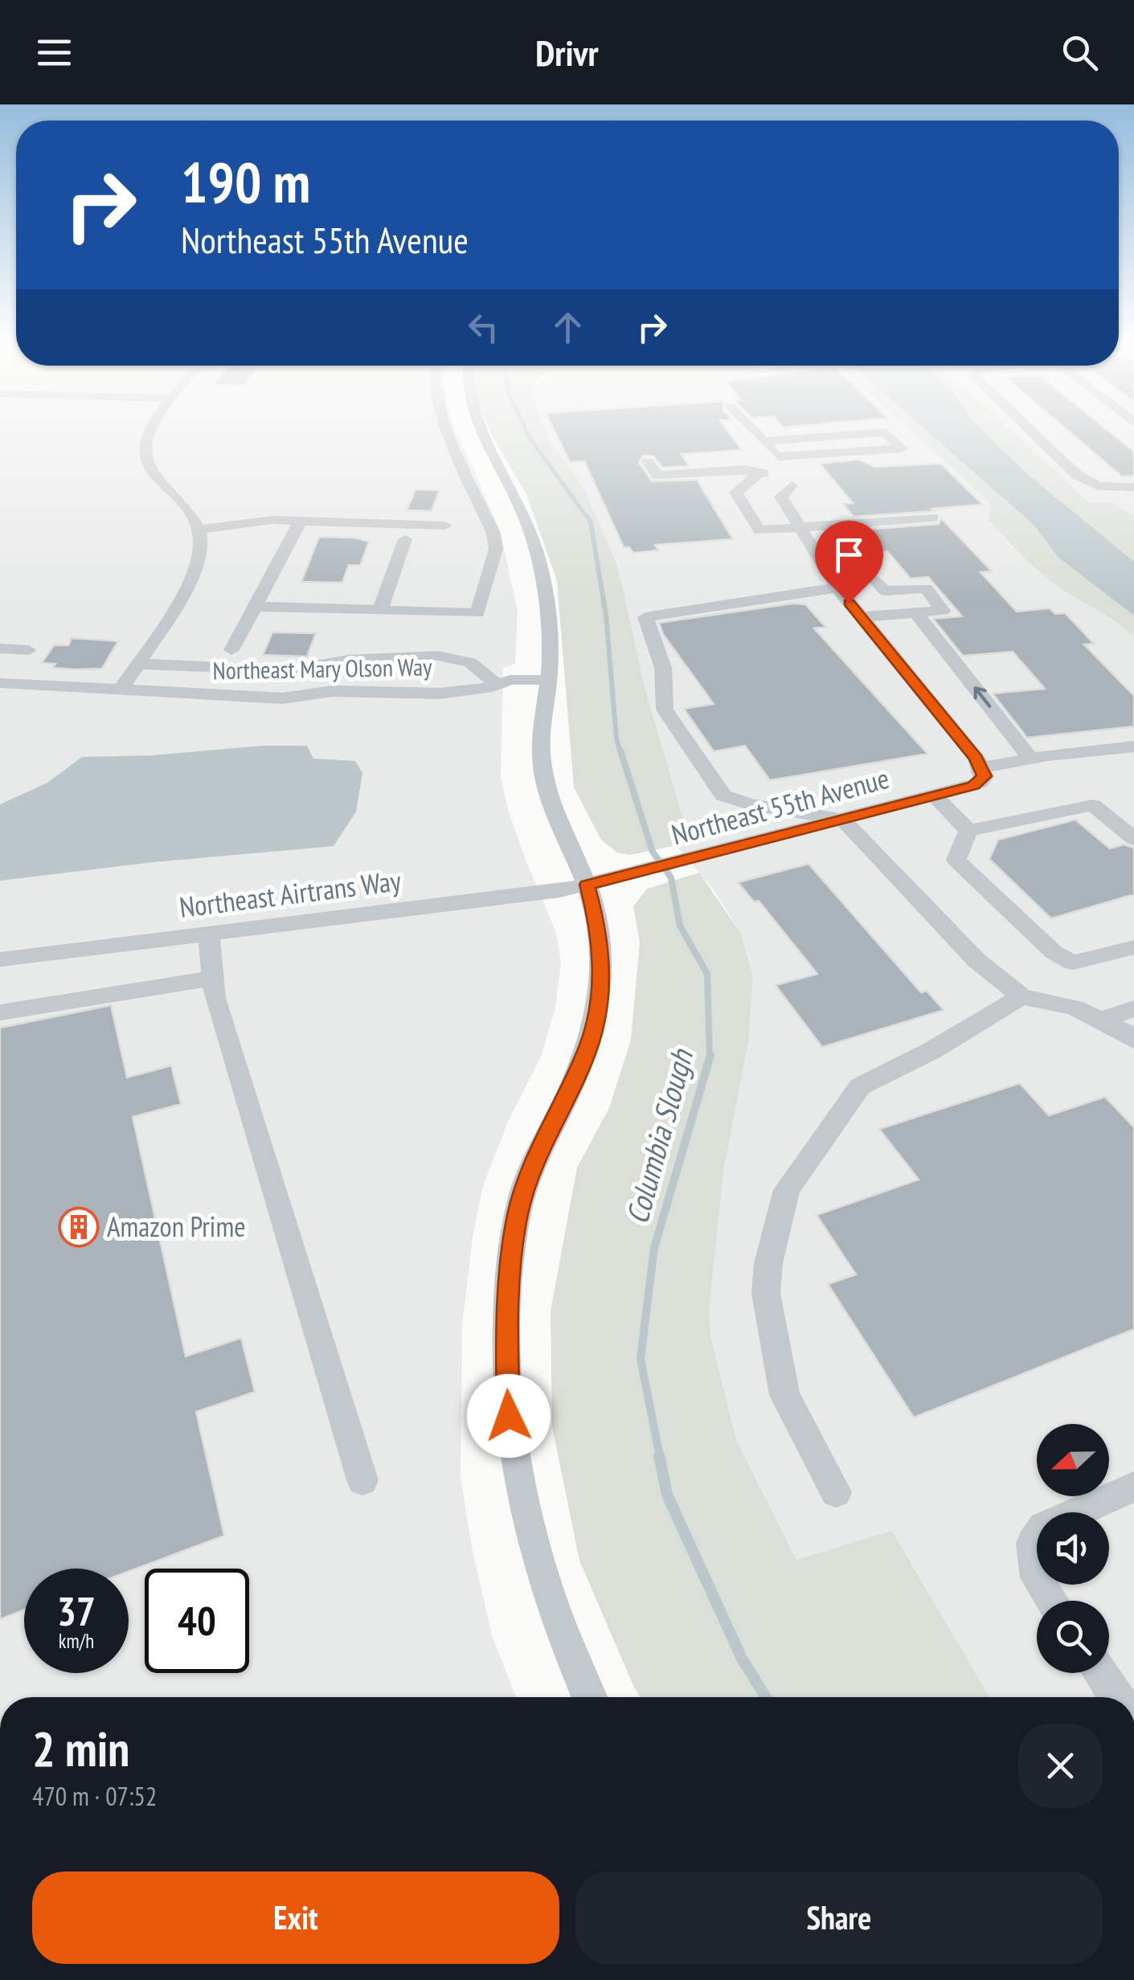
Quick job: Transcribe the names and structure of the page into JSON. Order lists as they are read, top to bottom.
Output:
{
  "streets": {
    "street": ["Northeast Mary Olson Way", "Northeast 55th Avenue", "Northeast Airtrans Way"]
  },
  "crossings": [
    ["Northeast 55th Avenue", "Northeast Airtrans Way"]
  ],
  "water": ["Columbia Slough"],
  "places": {
    "building": ["Amazon Prime"]
  },
  "north": "left",
  "page": {
    "header": "Drivr",
    "turn": ["190 m", "Northeast 55th Avenue"],
    "speed": "37 km/h",
    "limit": "40",
    "heading": ["2 min", "470 m · 07:52"],
    "buttons": ["Exit", "Share"]
  }
}
